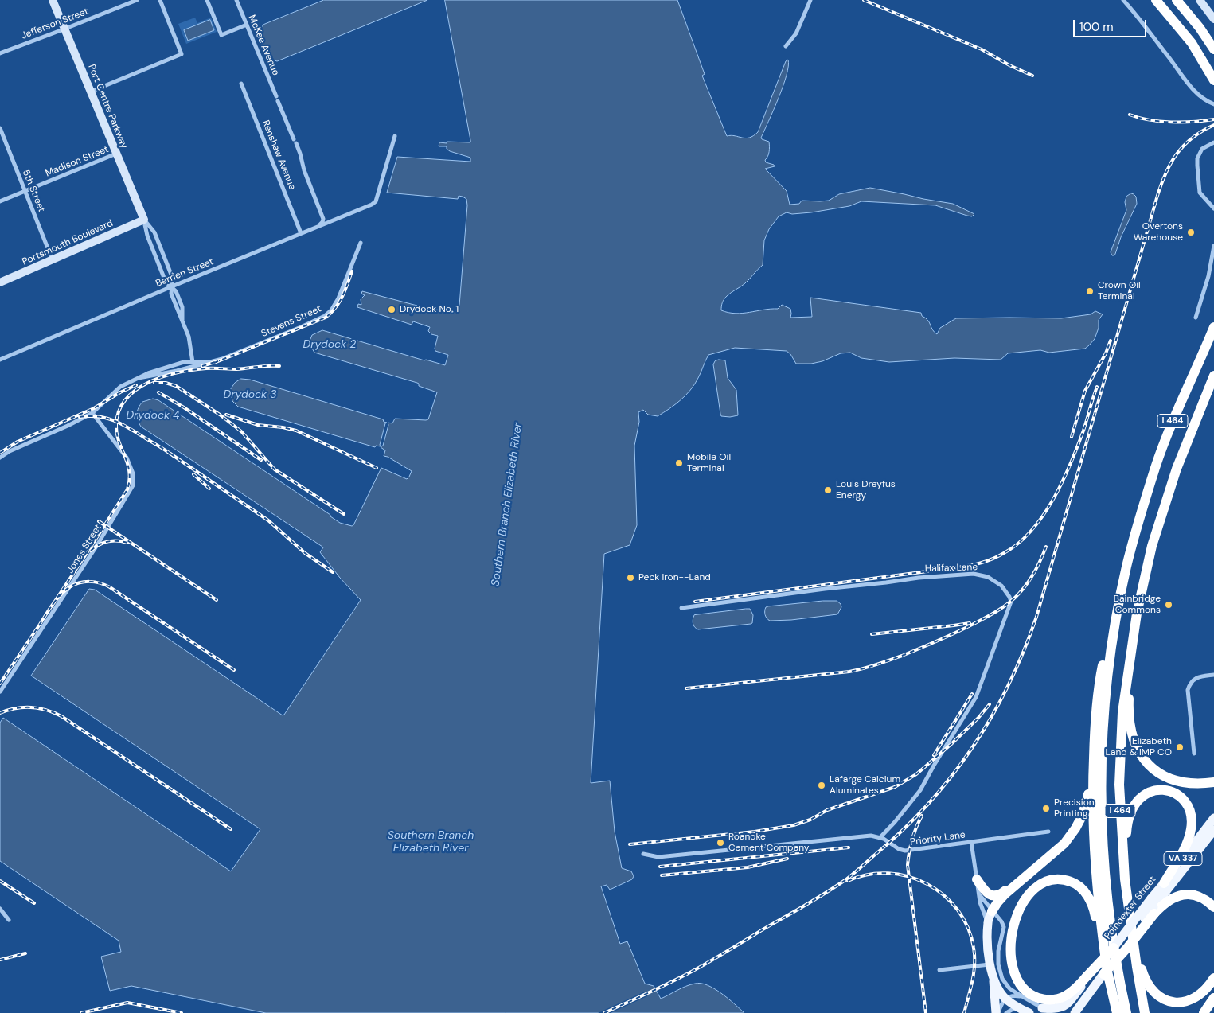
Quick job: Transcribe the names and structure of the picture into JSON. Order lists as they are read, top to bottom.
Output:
{
  "streets": {
    "highway": ["I 464"],
    "main road": [
      "Port Centre Parkway",
      "Portsmouth Boulevard",
      "VA 337",
      "Poindexter Street"
    ],
    "street": [
      "Jefferson Street",
      "McKee Avenue",
      "Renshaw Avenue",
      "Madison Street",
      "5th Street",
      "Berrien Street",
      "Stevens Street",
      "Jones Street",
      "Halifax Lane",
      "Priority Lane"
    ]
  },
  "crossings": [
    ["Jefferson Street", "Port Centre Parkway"],
    ["McKee Avenue", "Berrien Street"],
    ["Port Centre Parkway", "Madison Street"],
    ["Port Centre Parkway", "Portsmouth Boulevard"],
    ["Renshaw Avenue", "Berrien Street"],
    ["Madison Street", "5th Street"],
    ["5th Street", "Portsmouth Boulevard"],
    ["Stevens Street", "Jones Street"],
    ["Halifax Lane", "Priority Lane"]
  ],
  "water": [
    "Drydock 2",
    "Drydock 3",
    "Drydock 4",
    "Southern Branch Elizabeth River"
  ],
  "places": [
    "Overtons Warehouse",
    "Crown Oil Terminal",
    "Drydock No. 1",
    "Mobile Oil Terminal",
    "Louis Dreyfus Energy",
    "Peck Iron--Land",
    "Bainbridge Commons",
    "Elizabeth Land & IMP CO",
    "Lafarge Calcium Aluminates",
    "Precision Printing",
    "Roanoke Cement Company"
  ],
  "scale_bar": "100 m"
}
